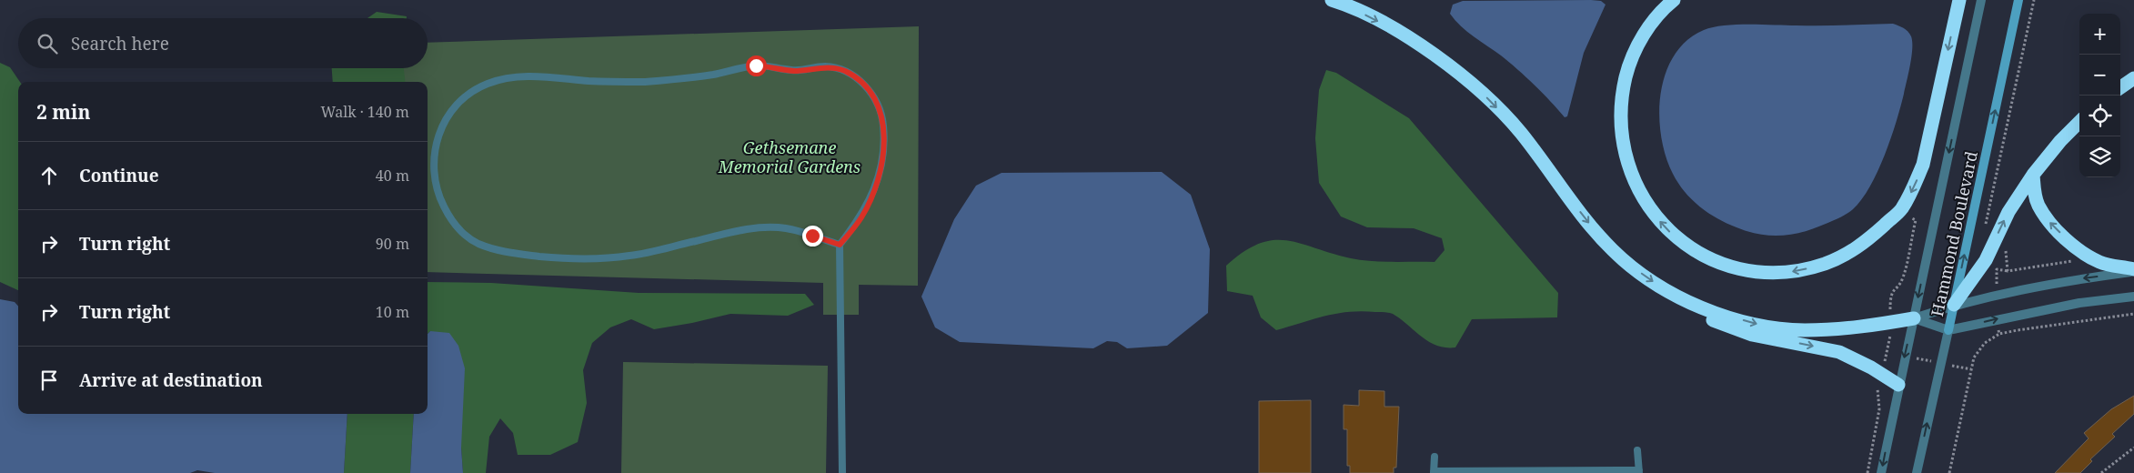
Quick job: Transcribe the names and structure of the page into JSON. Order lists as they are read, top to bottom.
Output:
{
  "streets": {
    "main road": ["Hammond Boulevard"]
  },
  "parks": ["Gethsemane Memorial Gardens"],
  "page": {
    "map_buttons": ["+", "−"],
    "search": "Search here",
    "heading": ["2 min", "Walk · 140 m"],
    "list": [
      ["Continue", "40 m"],
      ["Turn right", "90 m"],
      ["Turn right", "10 m"],
      "Arrive at destination"
    ]
  }
}
